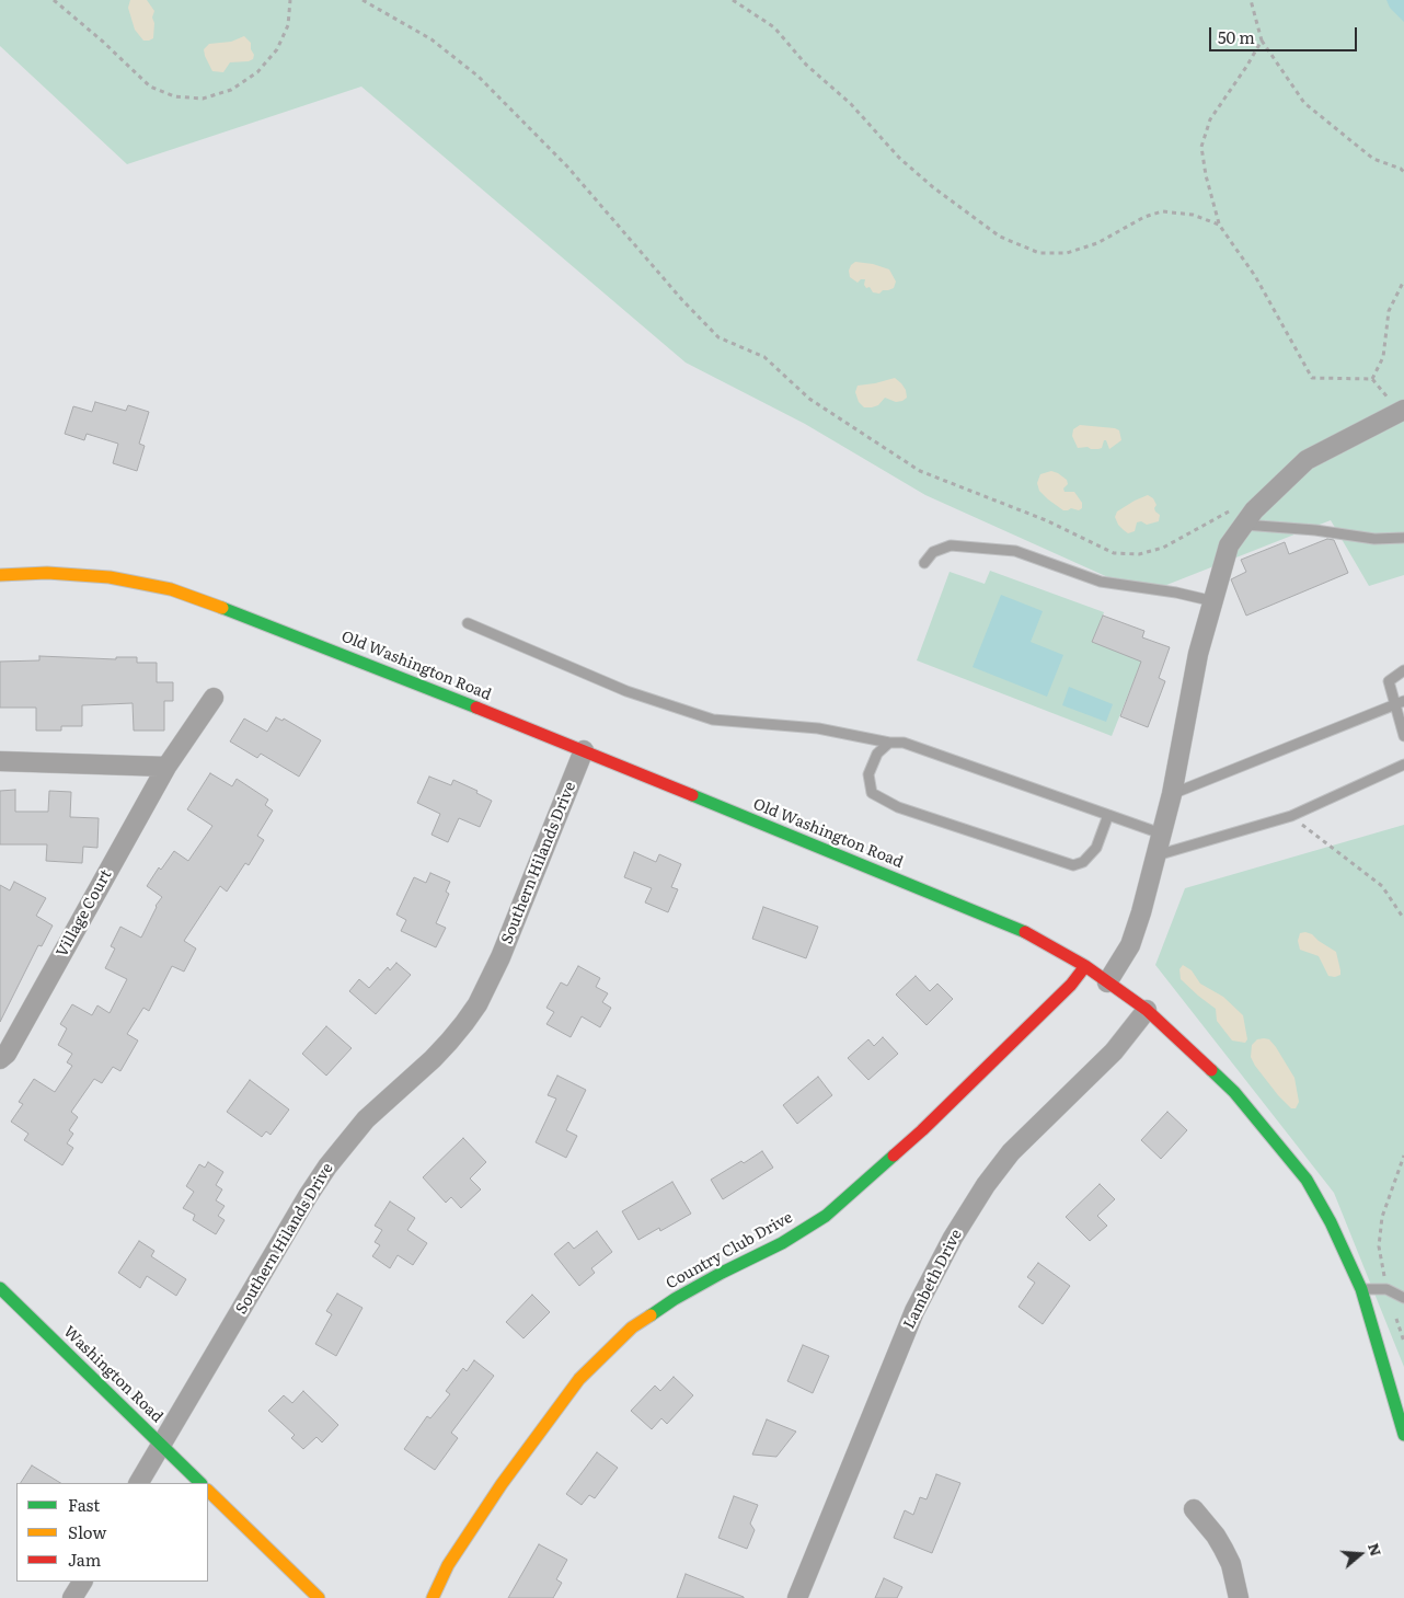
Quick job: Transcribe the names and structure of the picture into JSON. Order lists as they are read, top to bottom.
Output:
{
  "streets": {
    "street": [
      "Old Washington Road",
      "Southern Hilands Drive",
      "Village Court",
      "Country Club Drive",
      "Lambeth Drive",
      "Washington Road"
    ]
  },
  "crossings": [
    ["Old Washington Road", "Southern Hilands Drive"],
    ["Old Washington Road", "Country Club Drive"],
    ["Old Washington Road", "Lambeth Drive"],
    ["Southern Hilands Drive", "Washington Road"]
  ],
  "legend": ["Fast", "Slow", "Jam"],
  "scale_bar": "50 m",
  "north": "right"
}
